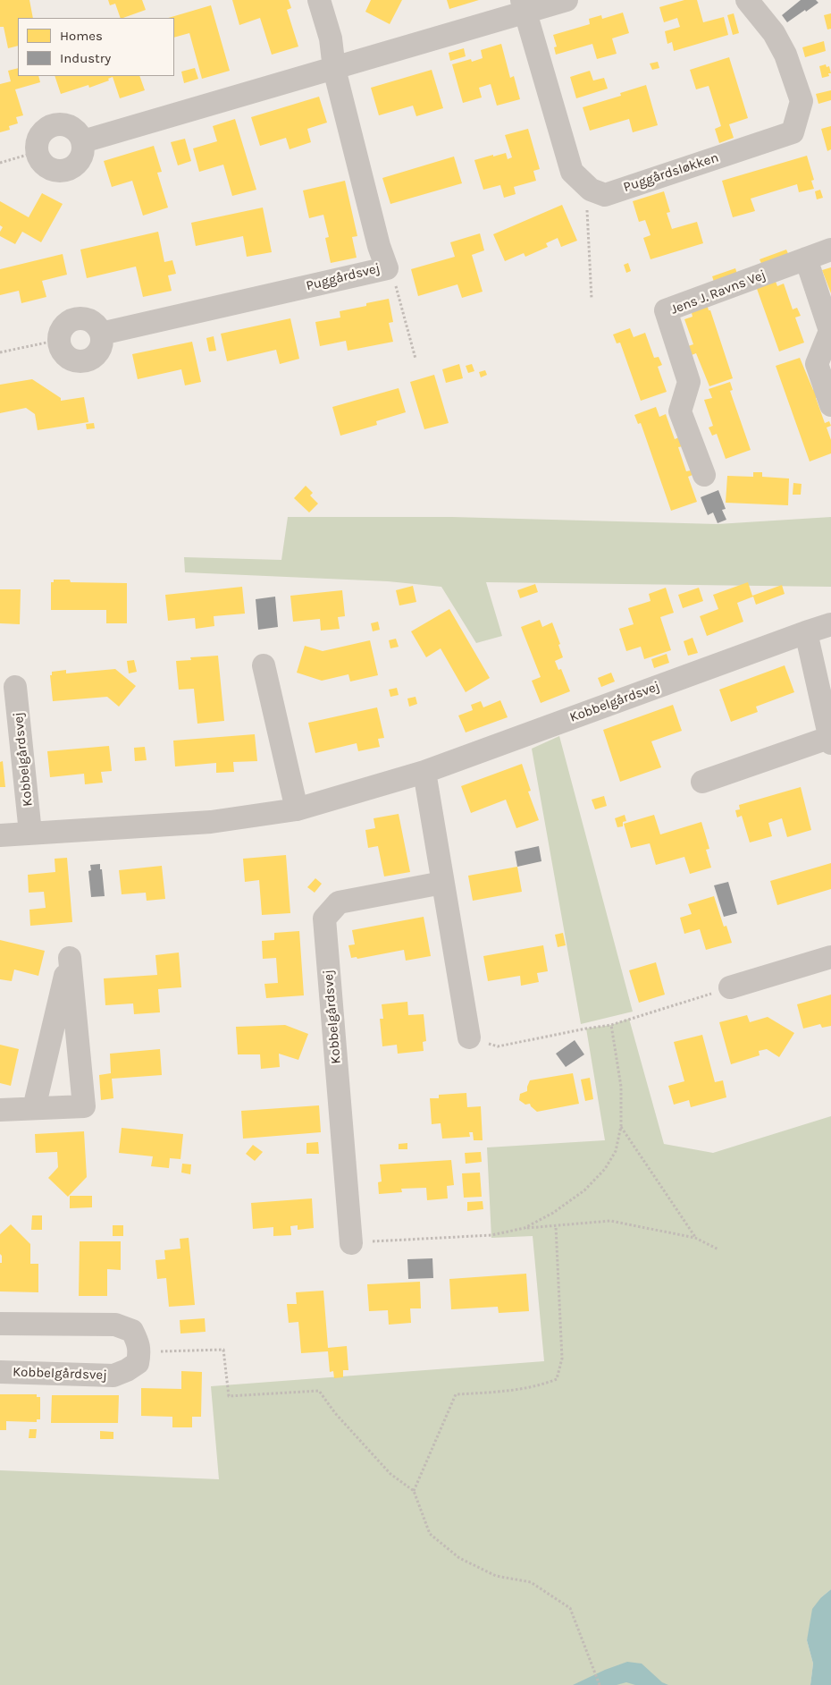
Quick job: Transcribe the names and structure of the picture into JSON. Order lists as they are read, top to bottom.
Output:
{
  "streets": {
    "street": [
      "Puggårdsløkken",
      "Puggårdsvej",
      "Jens J. Ravns Vej",
      "Kobbelgårdsvej"
    ]
  },
  "legend": ["Homes", "Industry"]
}
